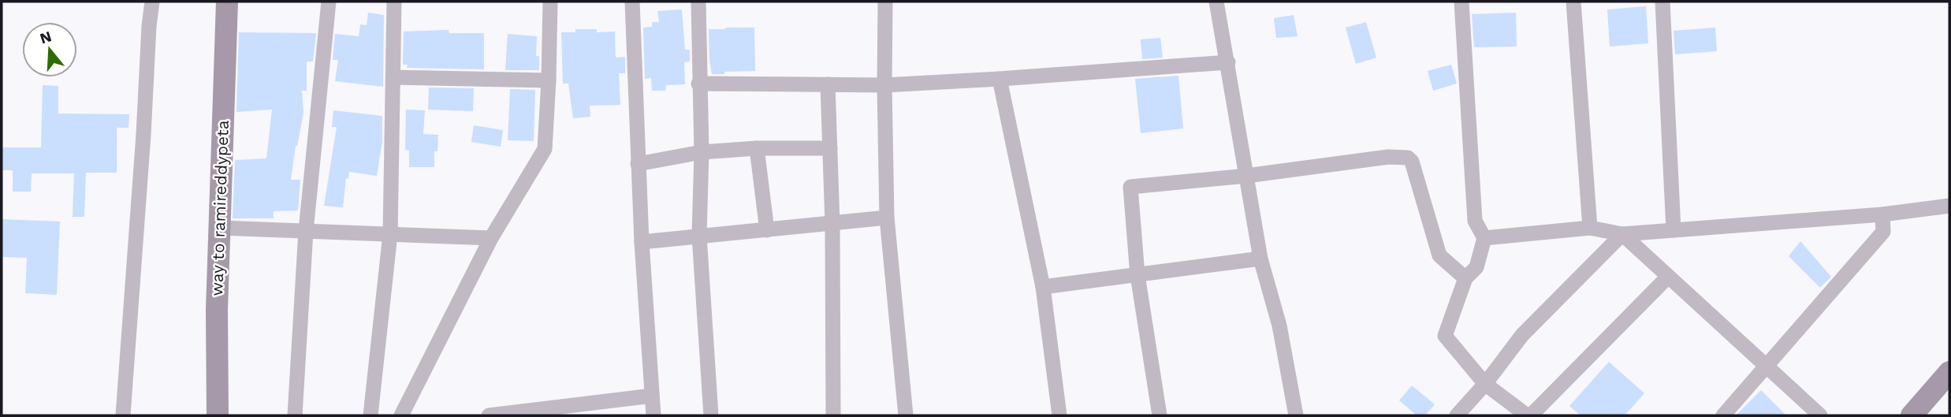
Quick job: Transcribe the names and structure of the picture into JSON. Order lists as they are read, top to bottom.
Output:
{
  "streets": {
    "street": ["way to ramireddypeta"]
  },
  "north": "top"
}
